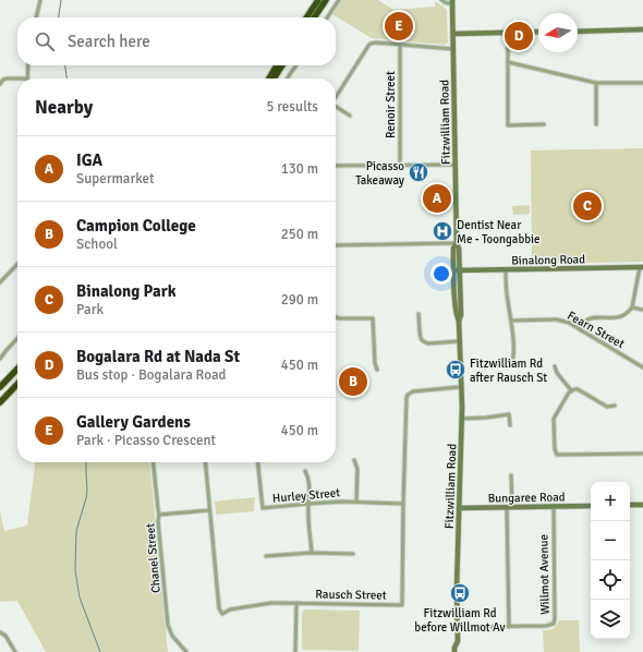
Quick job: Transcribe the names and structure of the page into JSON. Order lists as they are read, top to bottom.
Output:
{
  "streets": {
    "main road": ["Fitzwilliam Road", "Binalong Road", "Bungaree Road"],
    "street": [
      "Renoir Street",
      "Fearn Street",
      "Hurley Street",
      "Chanel Street",
      "Willmot Avenue",
      "Rausch Street"
    ]
  },
  "crossings": [
    ["Fitzwilliam Road", "Binalong Road"],
    ["Fitzwilliam Road", "Bungaree Road"],
    ["Fitzwilliam Road", "Willmot Avenue"],
    ["Fitzwilliam Road", "Rausch Street"],
    ["Hurley Street", "Rausch Street"],
    ["Bungaree Road", "Willmot Avenue"]
  ],
  "places": {
    "restaurant": ["Picasso Takeaway"],
    "hospital": ["Dentist Near Me - Toongabbie"],
    "bus stop": ["Fitzwilliam Rd after Rausch St", "Fitzwilliam Rd before Willmot Av"]
  },
  "north": "left",
  "page": {
    "pins": [
      "E",
      "D",
      "A",
      "C",
      "B"
    ],
    "search": "Search here",
    "heading": ["Nearby", "5 results"],
    "list": [
      {
        "mark": "A",
        "name": "IGA",
        "note": "Supermarket",
        "value": "130 m"
      },
      {
        "mark": "B",
        "name": "Campion College",
        "note": "School",
        "value": "250 m"
      },
      {
        "mark": "C",
        "name": "Binalong Park",
        "note": "Park",
        "value": "290 m"
      },
      {
        "mark": "D",
        "name": "Bogalara Rd at Nada St",
        "note": "Bus stop · Bogalara Road",
        "value": "450 m"
      },
      {
        "mark": "E",
        "name": "Gallery Gardens",
        "note": "Park · Picasso Crescent",
        "value": "450 m"
      }
    ],
    "map_buttons": ["+", "−"]
  }
}
